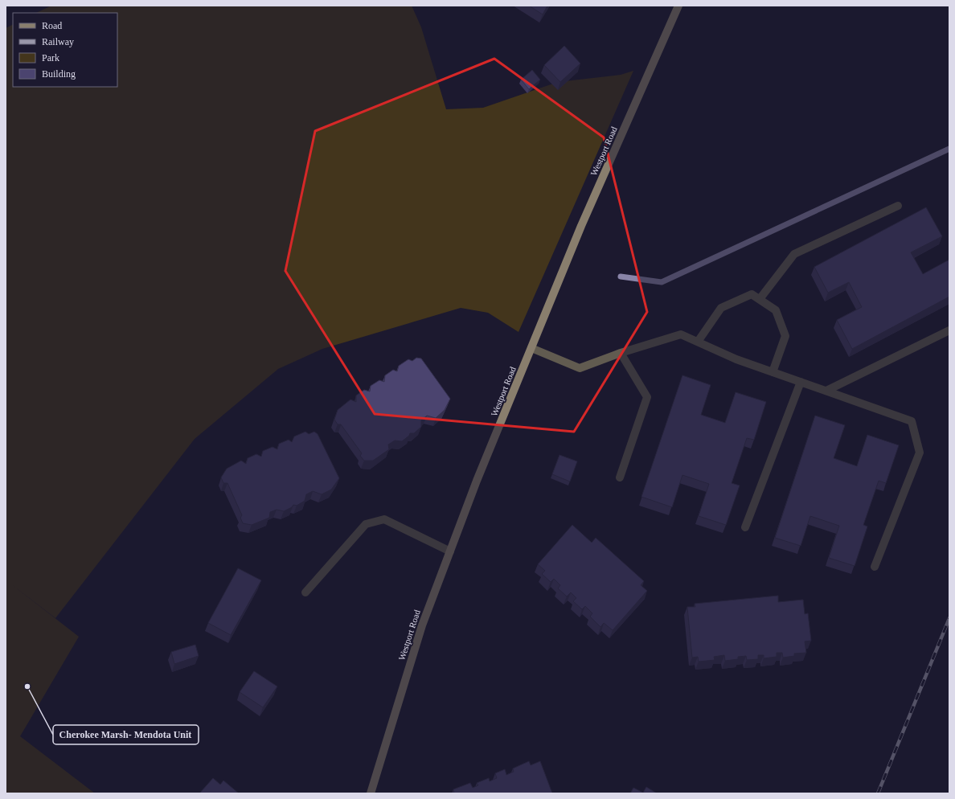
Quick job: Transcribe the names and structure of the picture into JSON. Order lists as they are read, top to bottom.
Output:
{
  "streets": {
    "street": ["Westport Road"]
  },
  "places": ["Cherokee Marsh- Mendota Unit"],
  "legend": [
    "Road",
    "Railway",
    "Park",
    "Building"
  ]
}
